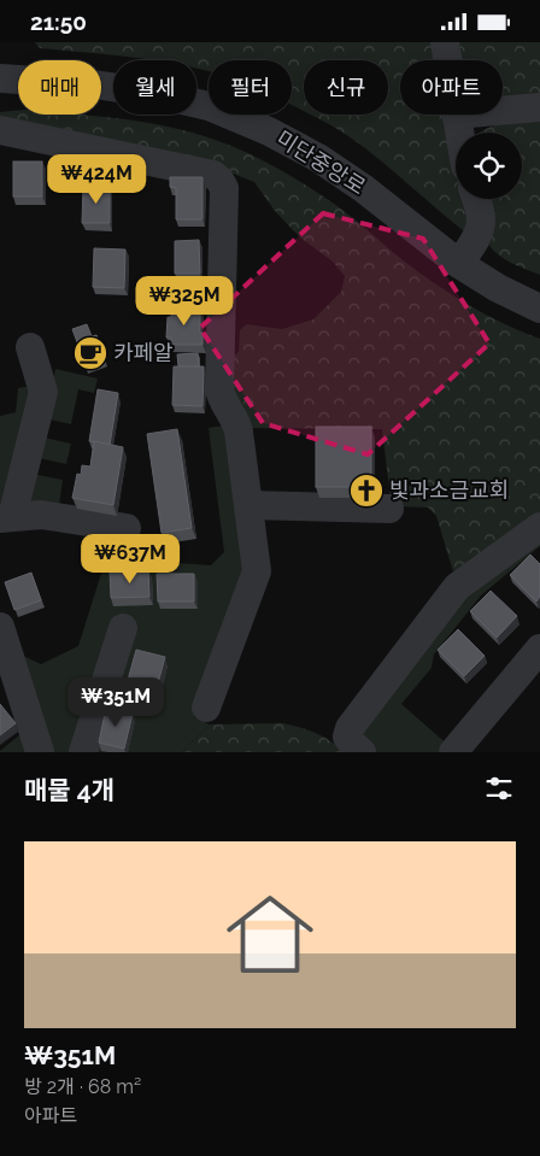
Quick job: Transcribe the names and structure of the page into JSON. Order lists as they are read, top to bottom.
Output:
{
  "streets": {
    "street": ["미단중앙로"]
  },
  "places": {
    "cafe": ["카페알"],
    "church": ["빛과소금교회"]
  },
  "page": {
    "status": "21:50",
    "chip": [
      "매매",
      "월세",
      "필터",
      "신규",
      "아파트"
    ],
    "price": [
      "₩424M",
      "₩325M",
      "₩637M",
      "₩351M"
    ],
    "heading": "매물 4개",
    "list": [
      {
        "name": "₩351M",
        "note": "방 2개 · 68 m² · 아파트"
      }
    ]
  }
}
